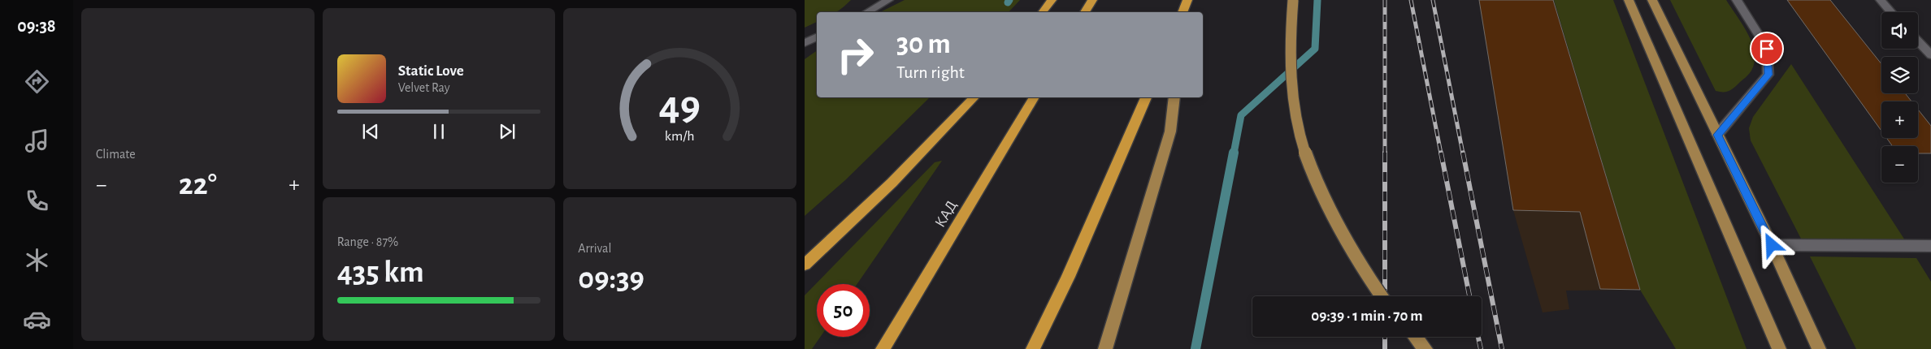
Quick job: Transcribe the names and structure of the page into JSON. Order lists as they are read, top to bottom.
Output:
{
  "streets": {
    "highway": ["КАД"]
  },
  "page": {
    "tabs": "09:38",
    "tile": [
      "Climate",
      ["Range · 87%", "435 km"],
      ["Arrival", "09:39"]
    ],
    "map_buttons": ["+", "−"],
    "turn": ["30 m", "Turn right"],
    "song": ["Static Love", "Velvet Ray"],
    "heat": ["−", "22°", "+"],
    "limit": "50",
    "trip": "09:39 · 1 min · 70 m",
    "gauge": ["49", "km/h"]
  }
}
